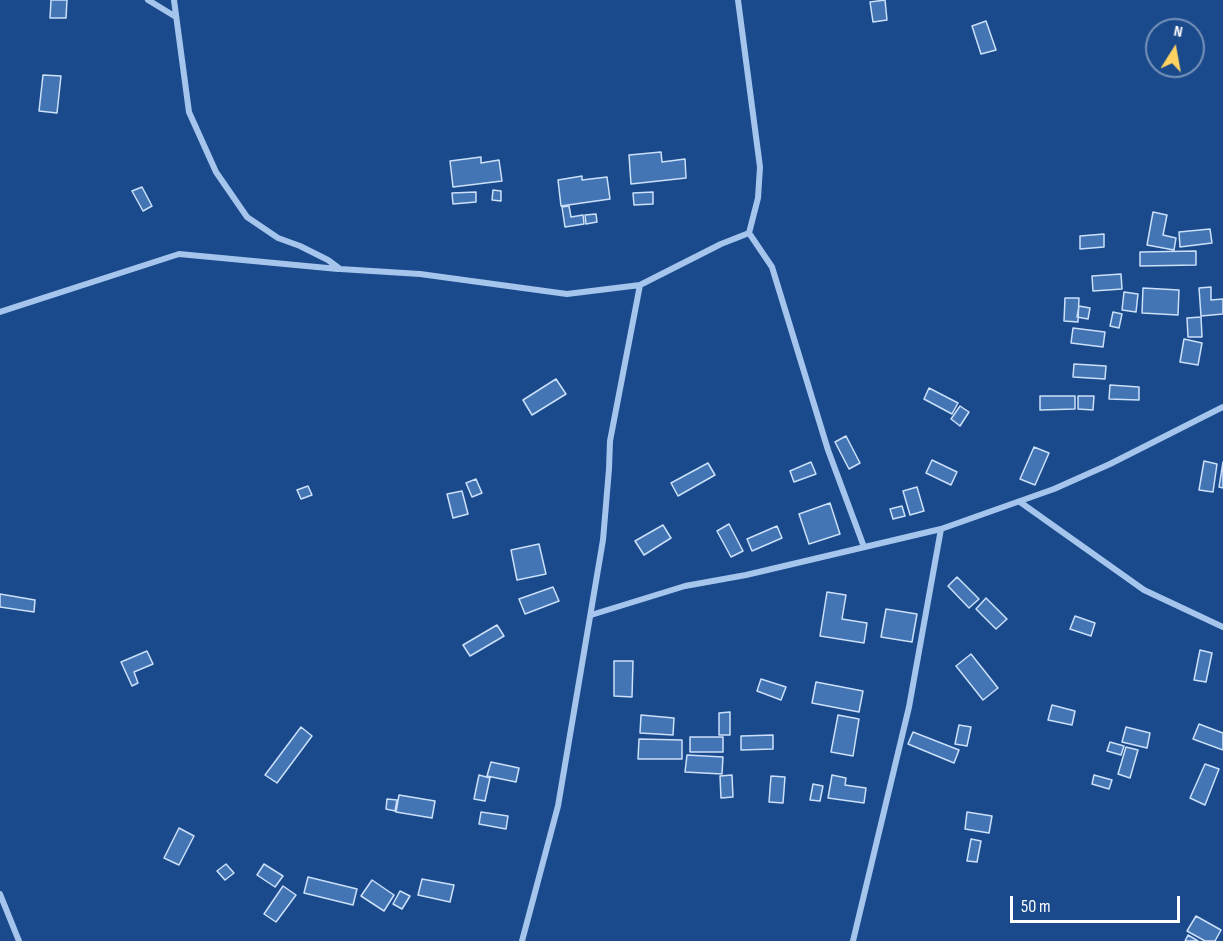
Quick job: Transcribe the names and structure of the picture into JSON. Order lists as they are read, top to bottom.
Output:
{
  "scale_bar": "50 m",
  "north": "top"
}
